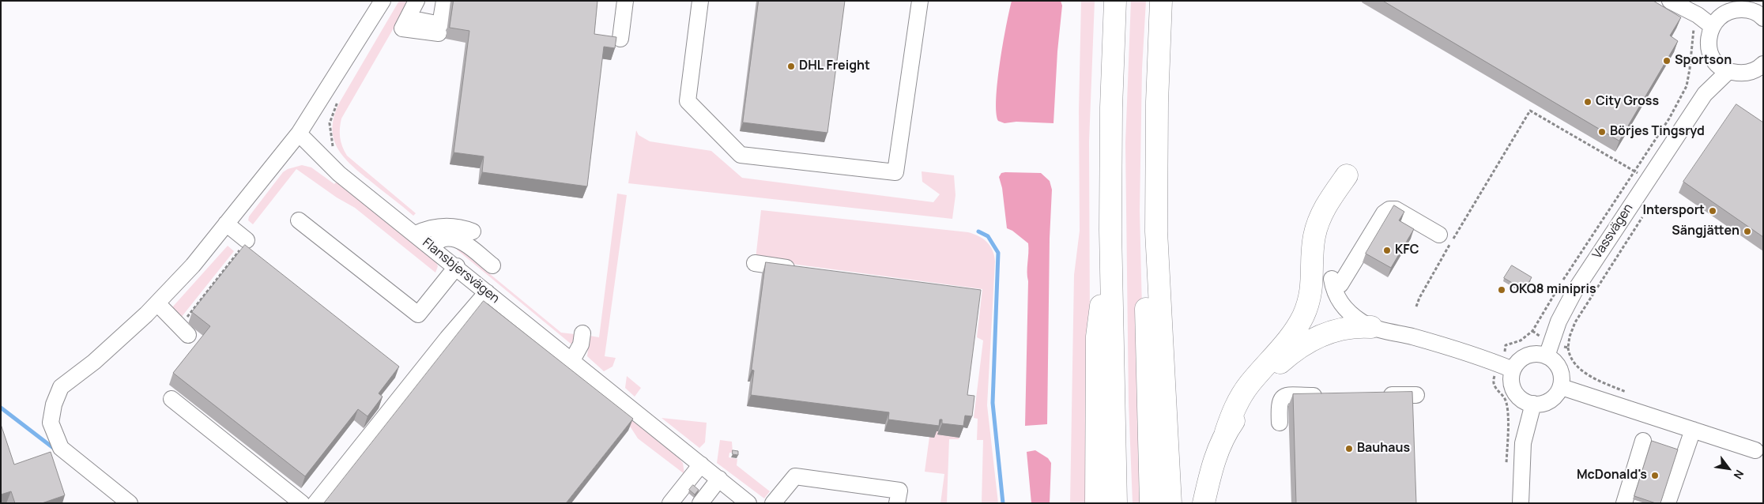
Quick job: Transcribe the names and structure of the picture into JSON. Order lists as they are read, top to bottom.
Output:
{
  "streets": {
    "street": ["Vassvägen", "Flansbjersvägen"]
  },
  "places": [
    "Sportson",
    "DHL Freight",
    "City Gross",
    "Börjes Tingsryd",
    "Intersport",
    "Sängjätten",
    "KFC",
    "OKQ8 minipris",
    "Bauhaus",
    "McDonald's"
  ],
  "north": "bottom right"
}
